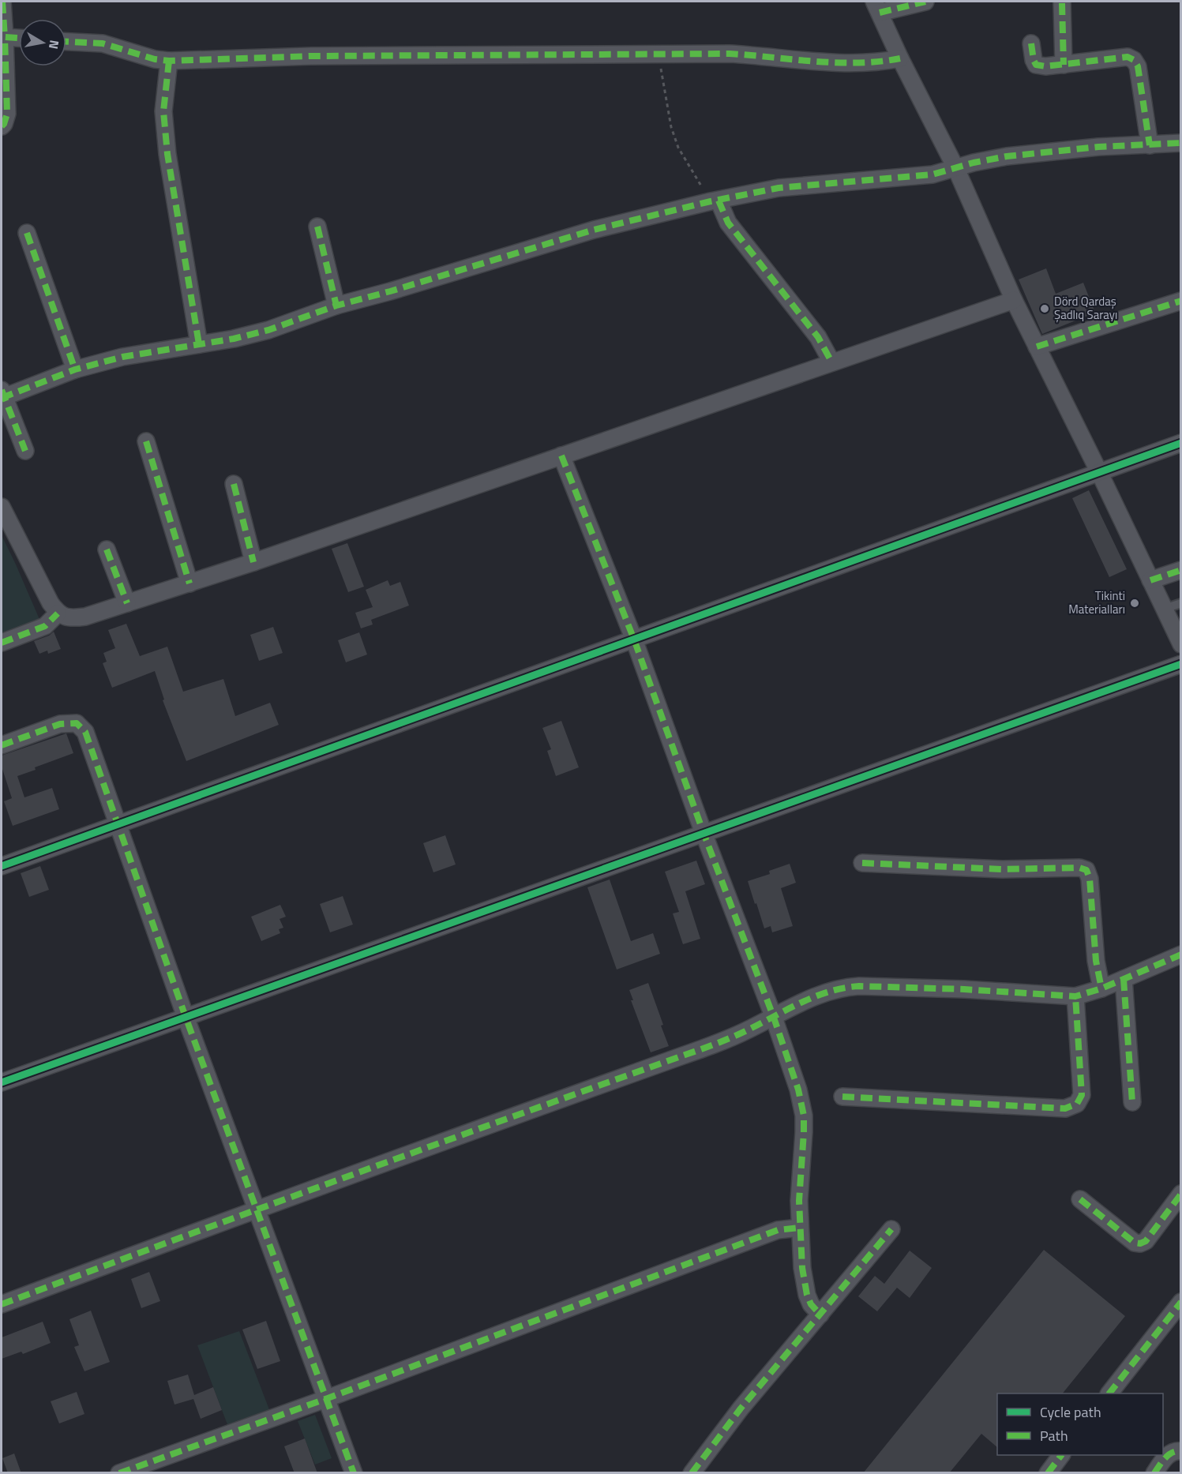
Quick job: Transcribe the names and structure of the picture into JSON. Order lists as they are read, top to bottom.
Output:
{
  "places": ["Dörd Qardaş Şadlıq Sarayı", "Tikinti Materialları"],
  "legend": ["Cycle path", "Path"],
  "north": "right"
}
